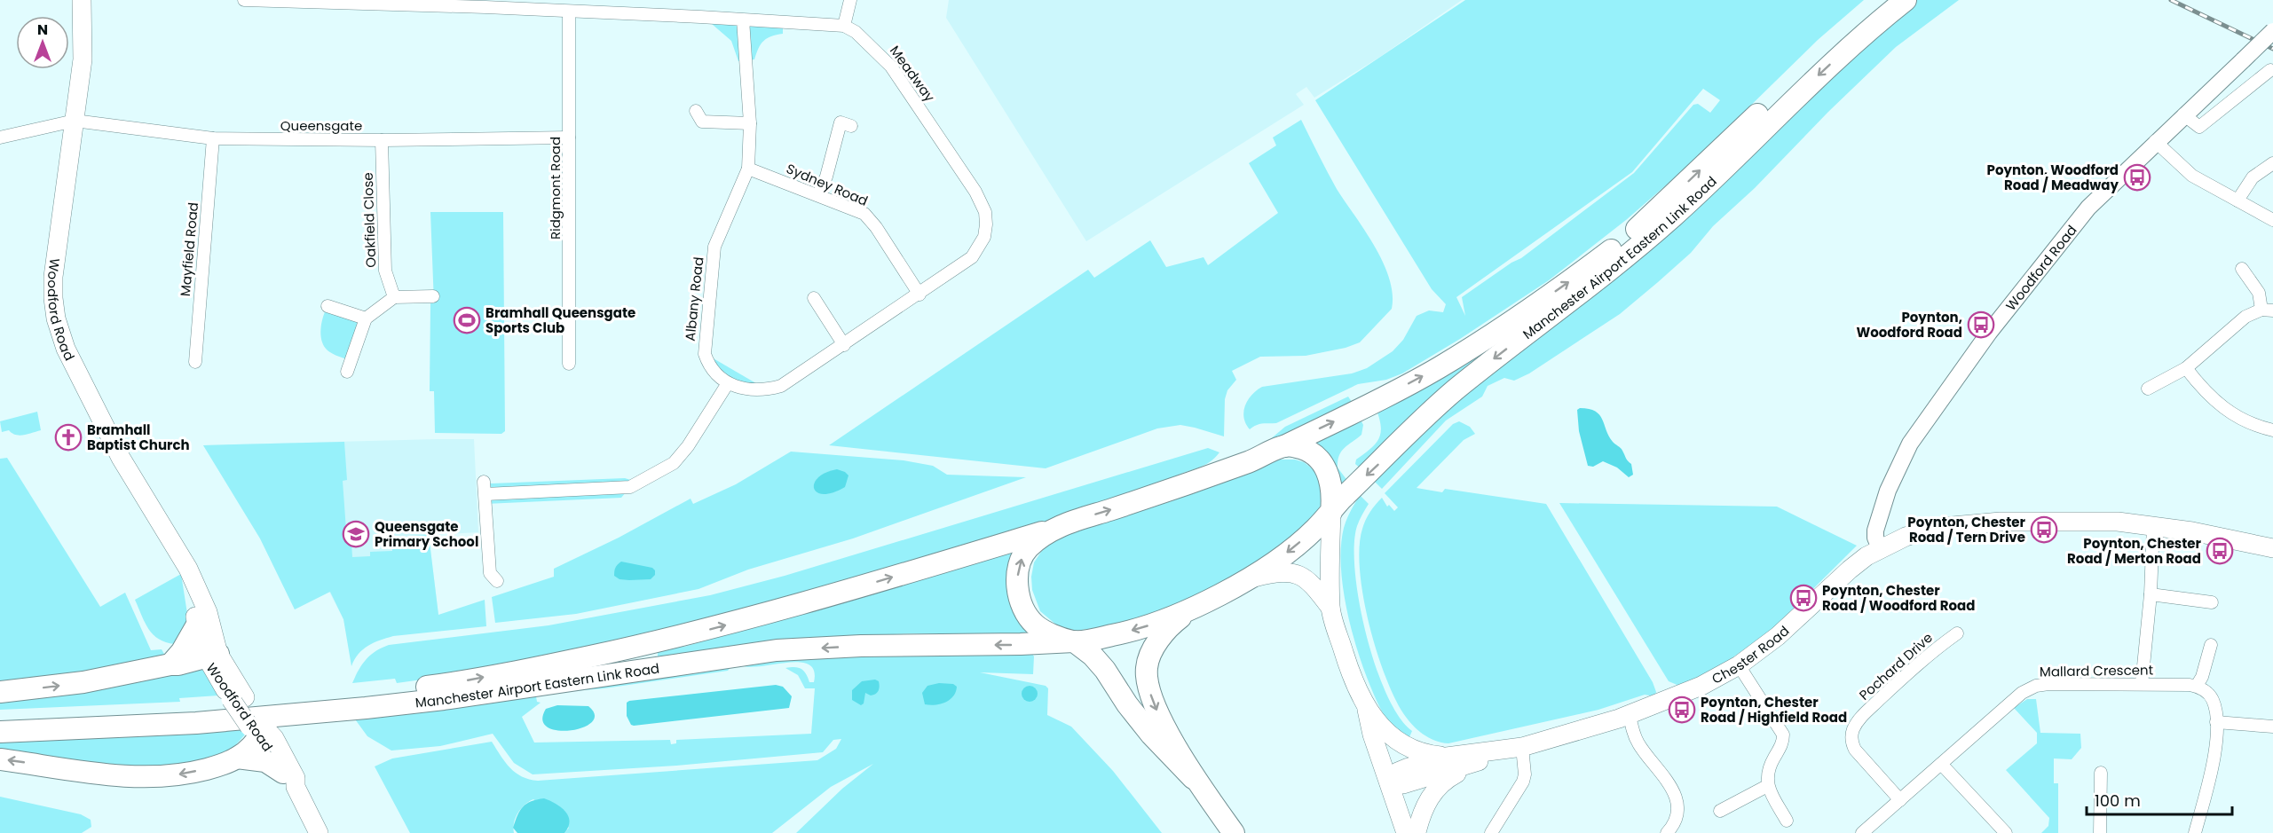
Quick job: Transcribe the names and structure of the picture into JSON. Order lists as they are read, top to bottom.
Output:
{
  "streets": {
    "highway": ["Manchester Airport Eastern Link Road"],
    "main road": ["Woodford Road", "Chester Road"],
    "street": [
      "Meadway",
      "Queensgate",
      "Sydney Road",
      "Ridgmont Road",
      "Oakfield Close",
      "Mayfield Road",
      "Albany Road",
      "Pochard Drive",
      "Mallard Crescent"
    ]
  },
  "crossings": [
    ["Meadway", "Sydney Road"],
    ["Meadway", "Albany Road"],
    ["Queensgate", "Ridgmont Road"],
    ["Queensgate", "Oakfield Close"],
    ["Queensgate", "Mayfield Road"],
    ["Queensgate", "Woodford Road"],
    ["Sydney Road", "Albany Road"],
    ["Woodford Road", "Chester Road"],
    ["Pochard Drive", "Mallard Crescent"]
  ],
  "places": {
    "bus stop": [
      "Poynton, Woodford Road / Meadway",
      "Poynton, Woodford Road",
      "Poynton, Chester Road / Tern Drive",
      "Poynton, Chester Road / Merton Road",
      "Poynton, Chester Road / Woodford Road",
      "Poynton, Chester Road / Highfield Road"
    ],
    "sports": ["Bramhall Queensgate Sports Club"],
    "church": ["Bramhall Baptist Church"],
    "school or university": ["Queensgate Primary School"]
  },
  "scale_bar": "100 m",
  "north": "top"
}
